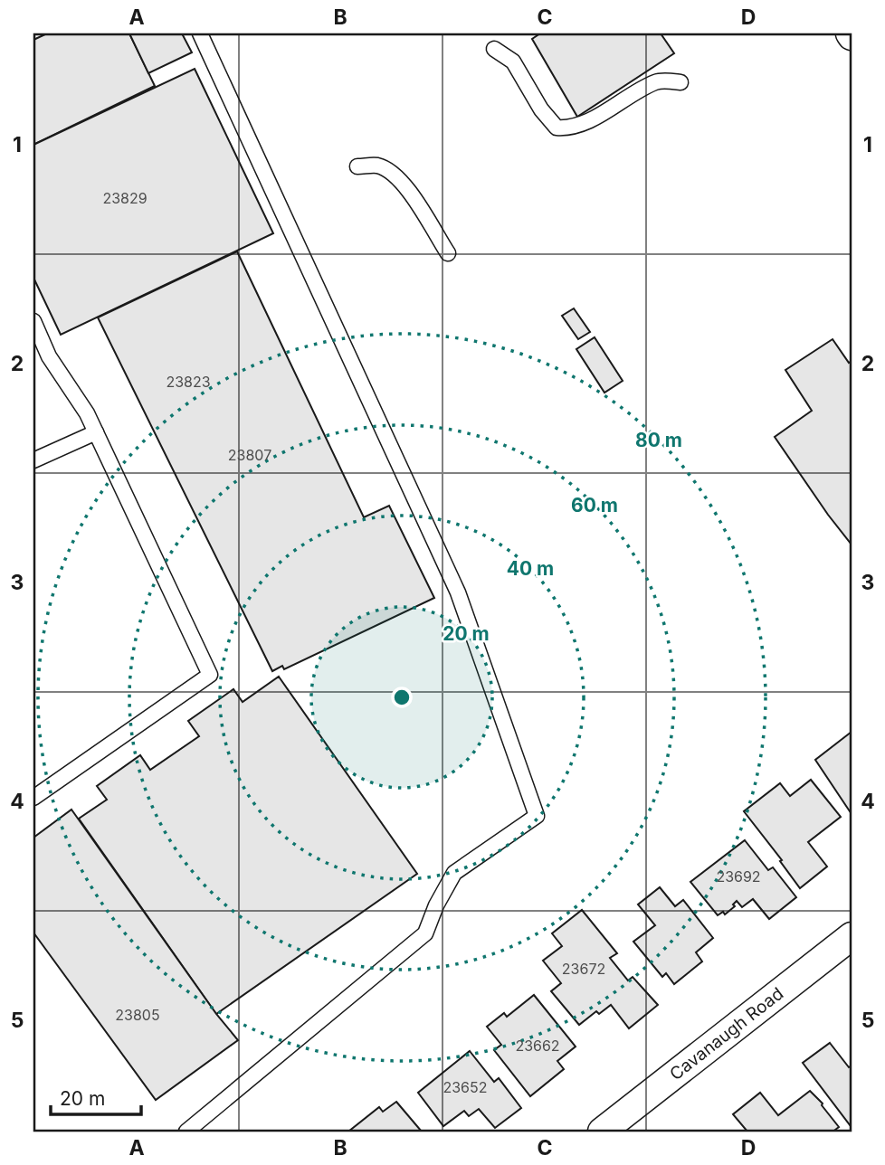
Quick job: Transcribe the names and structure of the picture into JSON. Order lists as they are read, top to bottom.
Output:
{
  "streets": {
    "street": ["Cavanaugh Road"]
  },
  "house_numbers": [
    "23829",
    "23823",
    "23807",
    "23692",
    "23672",
    "23805",
    "23662",
    "23652"
  ],
  "scale_bar": "20 m",
  "grid": {
    "columns": [
      "A",
      "B",
      "C",
      "D"
    ],
    "rows": [
      "1",
      "2",
      "3",
      "4",
      "5"
    ]
  },
  "rings": [
    "80 m",
    "60 m",
    "40 m",
    "20 m"
  ]
}
